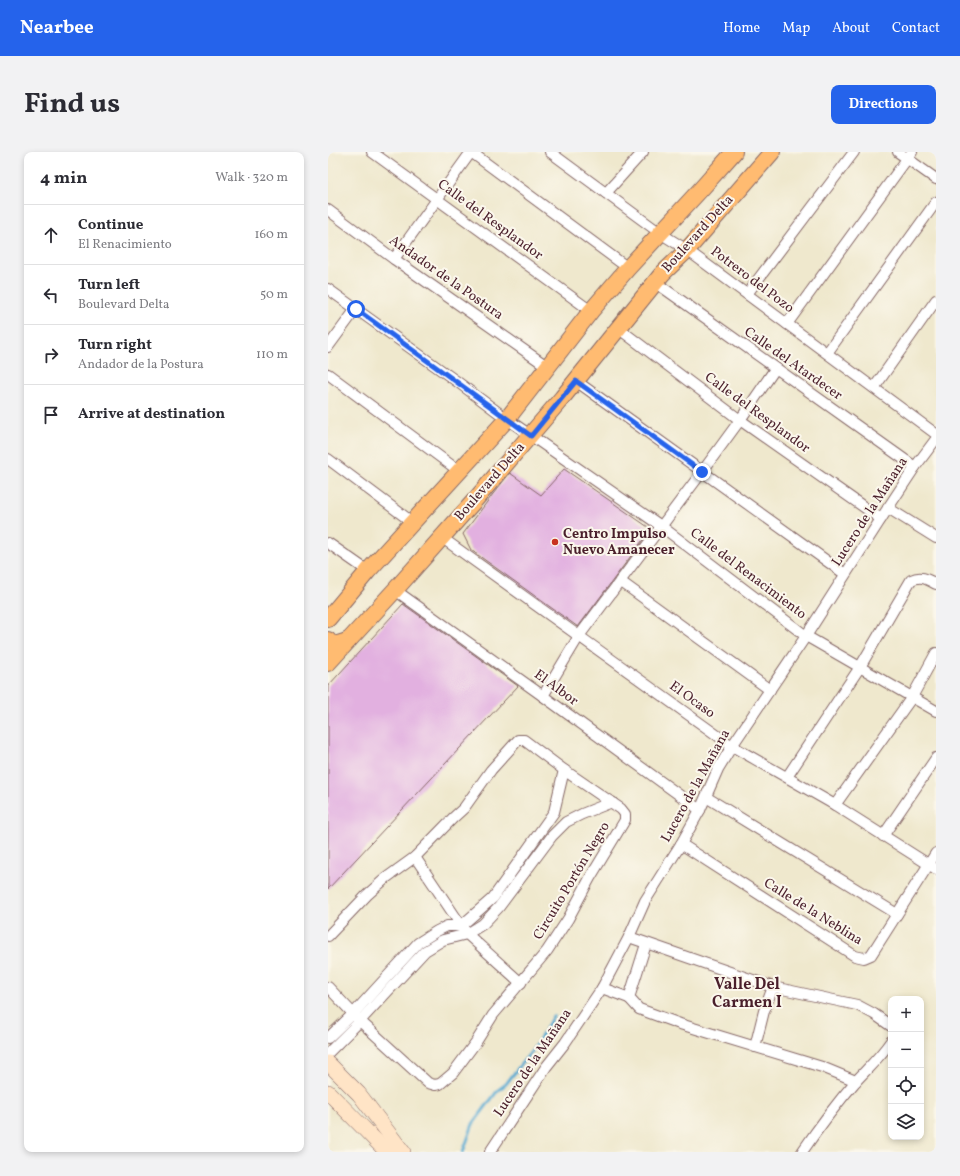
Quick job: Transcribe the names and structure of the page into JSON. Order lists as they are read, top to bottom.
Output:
{
  "streets": {
    "main road": ["Boulevard Delta"],
    "street": [
      "Calle del Resplandor",
      "Andador de la Postura",
      "Potrero del Pozo",
      "Calle del Atardecer",
      "Lucero de la Mañana",
      "Calle del Renacimiento",
      "El Albor",
      "El Ocaso",
      "Circuito Portón Negro",
      "Calle de la Neblina"
    ]
  },
  "crossings": [
    ["Calle del Resplandor", "Boulevard Delta"],
    ["Calle del Resplandor", "Lucero de la Mañana"],
    ["Boulevard Delta", "Andador de la Postura"],
    ["Boulevard Delta", "Potrero del Pozo"],
    ["Boulevard Delta", "Calle del Atardecer"],
    ["Boulevard Delta", "Calle del Renacimiento"],
    ["Boulevard Delta", "El Albor"],
    ["Boulevard Delta", "El Ocaso"],
    ["Calle del Atardecer", "Lucero de la Mañana"],
    ["Lucero de la Mañana", "Calle del Renacimiento"],
    ["Lucero de la Mañana", "El Albor"],
    ["Lucero de la Mañana", "El Ocaso"],
    ["Lucero de la Mañana", "Calle de la Neblina"],
    ["El Ocaso", "Calle de la Neblina"]
  ],
  "districts": ["Valle Del Carmen I"],
  "places": ["Centro Impulso Nuevo Amanecer"],
  "page": {
    "header": "Nearbee",
    "nav": [
      "Home",
      "Map",
      "About",
      "Contact"
    ],
    "title": "Find us",
    "buttons": "Directions",
    "heading": ["4 min", "Walk · 320 m"],
    "list": [
      ["Continue", "El Renacimiento", "160 m"],
      ["Turn left", "Boulevard Delta", "50 m"],
      ["Turn right", "Andador de la Postura", "110 m"],
      "Arrive at destination"
    ],
    "map_buttons": ["+", "−"]
  }
}
